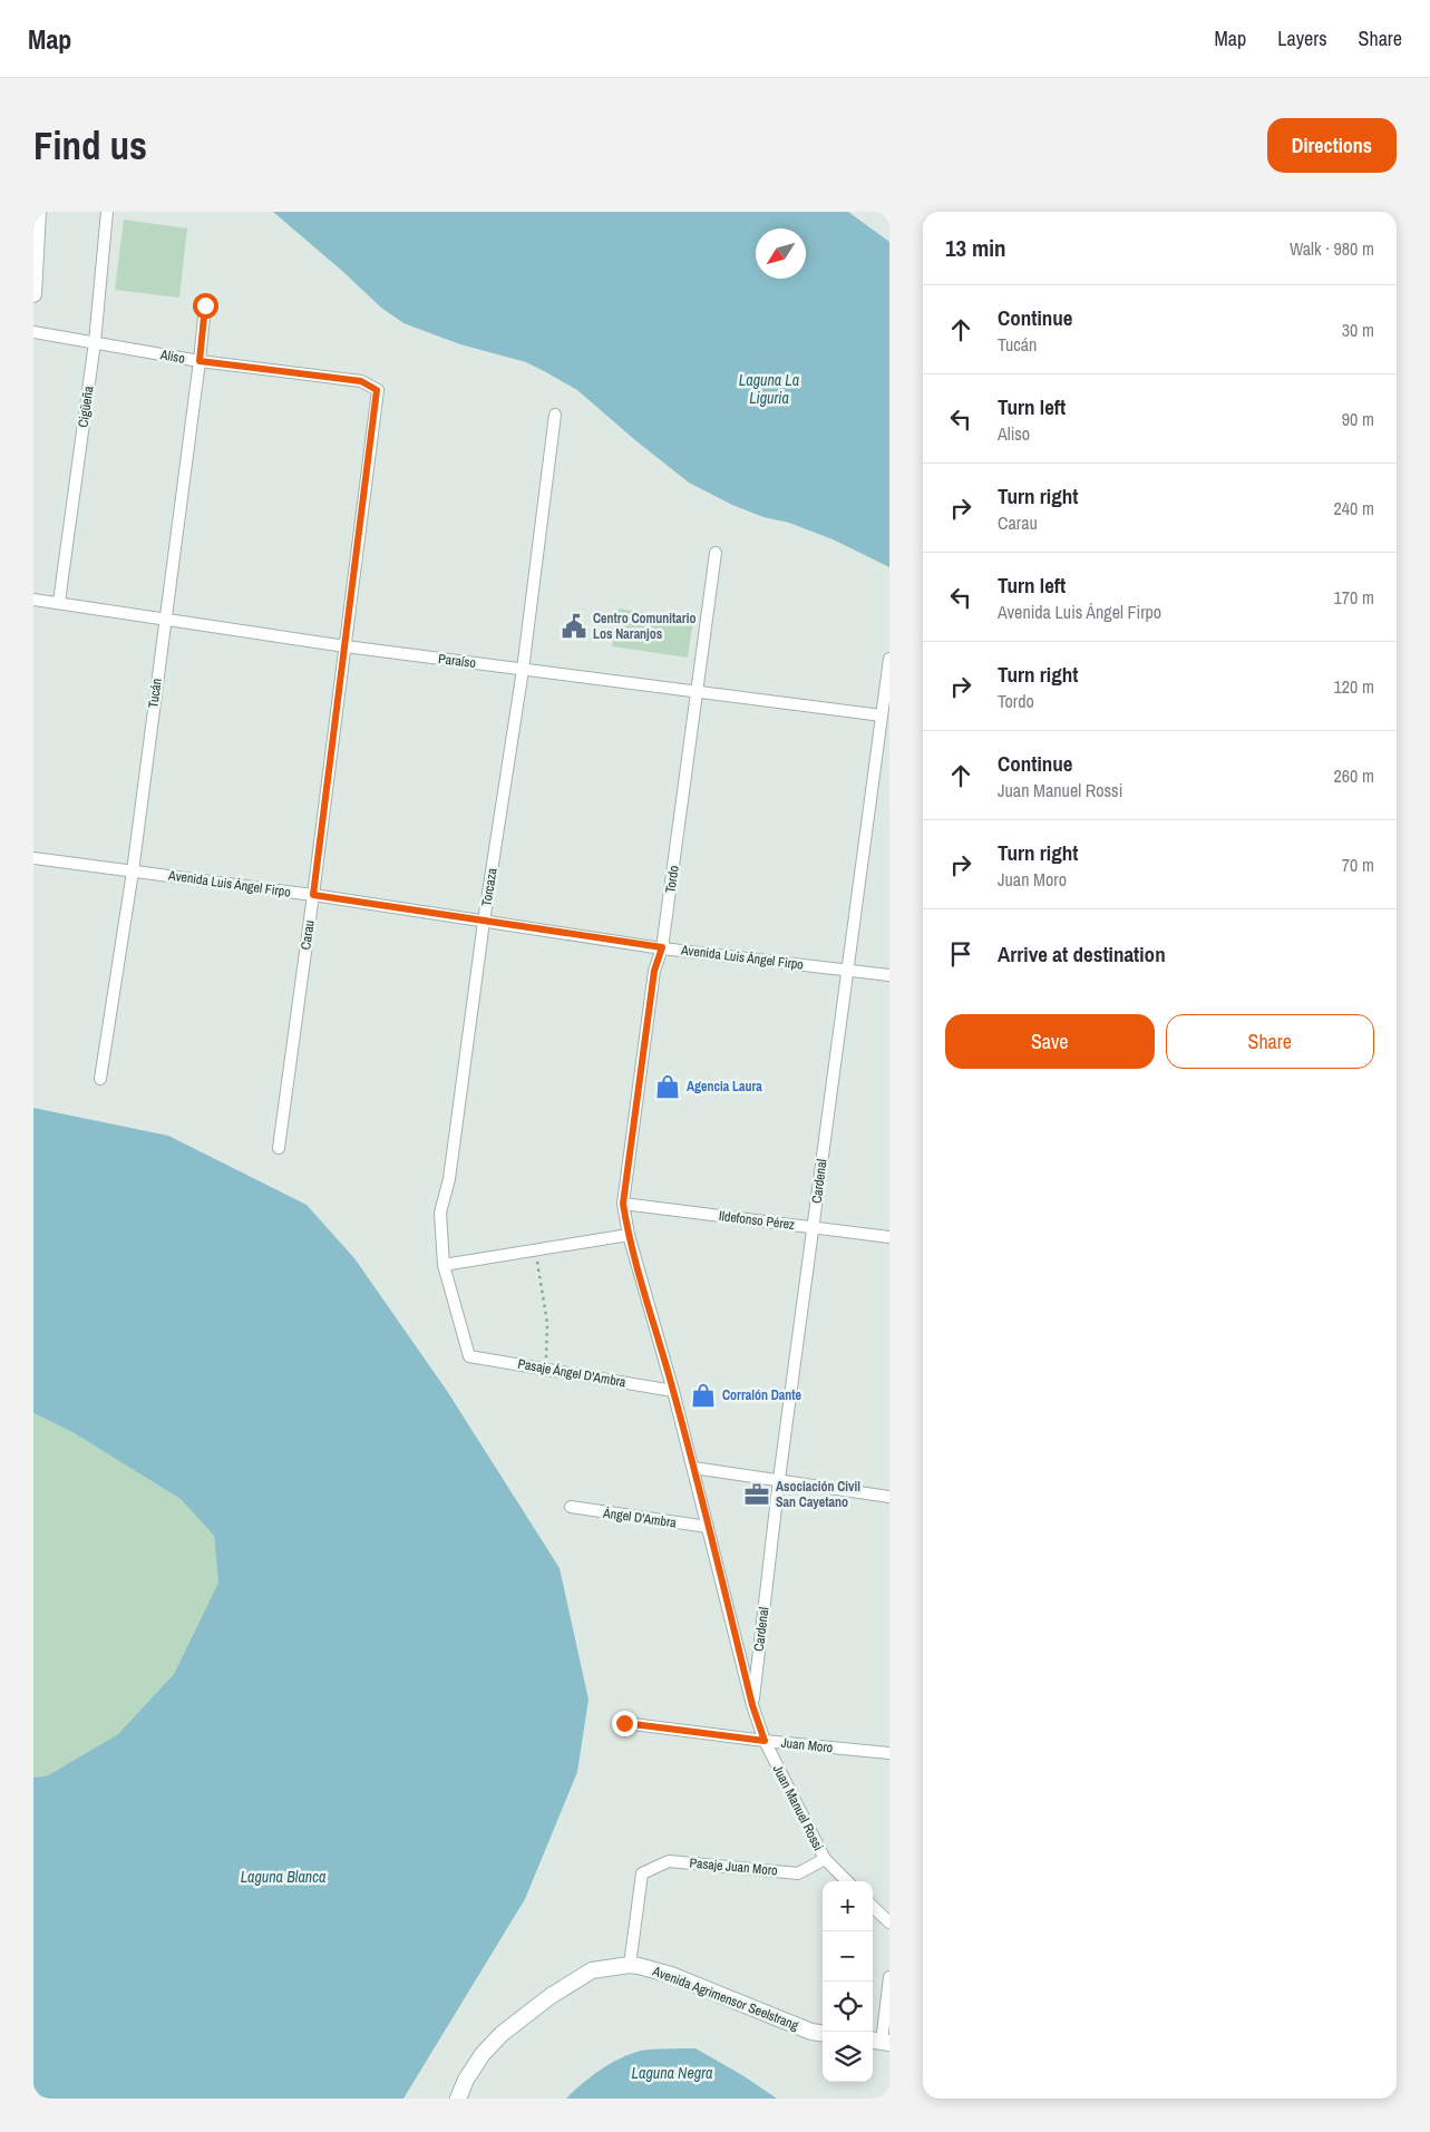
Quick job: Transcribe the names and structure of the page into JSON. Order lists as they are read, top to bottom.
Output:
{
  "streets": {
    "street": [
      "Aliso",
      "Cigüeña",
      "Paraíso",
      "Tucán",
      "Tordo",
      "Avenida Luis Ángel Firpo",
      "Torcaza",
      "Carau",
      "Cardenal",
      "Ildefonso Pérez",
      "Pasaje Ángel D'Ambra",
      "Ángel D'Ambra",
      "Juan Moro",
      "Juan Manuel Rossi",
      "Pasaje Juan Moro",
      "Avenida Agrimensor Seelstrang"
    ]
  },
  "crossings": [
    ["Aliso", "Cigüeña"],
    ["Aliso", "Tucán"],
    ["Aliso", "Carau"],
    ["Cigüeña", "Paraíso"],
    ["Paraíso", "Tucán"],
    ["Paraíso", "Tordo"],
    ["Paraíso", "Torcaza"],
    ["Paraíso", "Carau"],
    ["Paraíso", "Cardenal"],
    ["Tucán", "Avenida Luis Ángel Firpo"],
    ["Tordo", "Avenida Luis Ángel Firpo"],
    ["Tordo", "Ildefonso Pérez"],
    ["Tordo", "Juan Manuel Rossi"],
    ["Avenida Luis Ángel Firpo", "Torcaza"],
    ["Avenida Luis Ángel Firpo", "Carau"],
    ["Avenida Luis Ángel Firpo", "Cardenal"],
    ["Torcaza", "Pasaje Ángel D'Ambra"],
    ["Cardenal", "Ildefonso Pérez"],
    ["Cardenal", "Juan Manuel Rossi"],
    ["Ildefonso Pérez", "Juan Manuel Rossi"],
    ["Pasaje Ángel D'Ambra", "Juan Manuel Rossi"],
    ["Ángel D'Ambra", "Juan Manuel Rossi"],
    ["Juan Moro", "Juan Manuel Rossi"],
    ["Juan Manuel Rossi", "Pasaje Juan Moro"],
    ["Pasaje Juan Moro", "Avenida Agrimensor Seelstrang"]
  ],
  "water": ["Laguna La Liguria", "Laguna Blanca", "Laguna Negra"],
  "places": {
    "public building": ["Centro Comunitario Los Naranjos"],
    "shop": ["Agencia Laura", "Corralón Dante"],
    "office": ["Asociación Civil San Cayetano"]
  },
  "north": "bottom left",
  "page": {
    "header": "Map",
    "nav": ["Map", "Layers", "Share"],
    "buttons": [
      "Directions",
      ["Save", "Share"]
    ],
    "title": "Find us",
    "heading": ["13 min", "Walk · 980 m"],
    "list": [
      ["Continue", "Tucán", "30 m"],
      ["Turn left", "Aliso", "90 m"],
      ["Turn right", "Carau", "240 m"],
      ["Turn left", "Avenida Luis Ángel Firpo", "170 m"],
      ["Turn right", "Tordo", "120 m"],
      ["Continue", "Juan Manuel Rossi", "260 m"],
      ["Turn right", "Juan Moro", "70 m"],
      "Arrive at destination"
    ],
    "map_buttons": ["+", "−"]
  }
}
